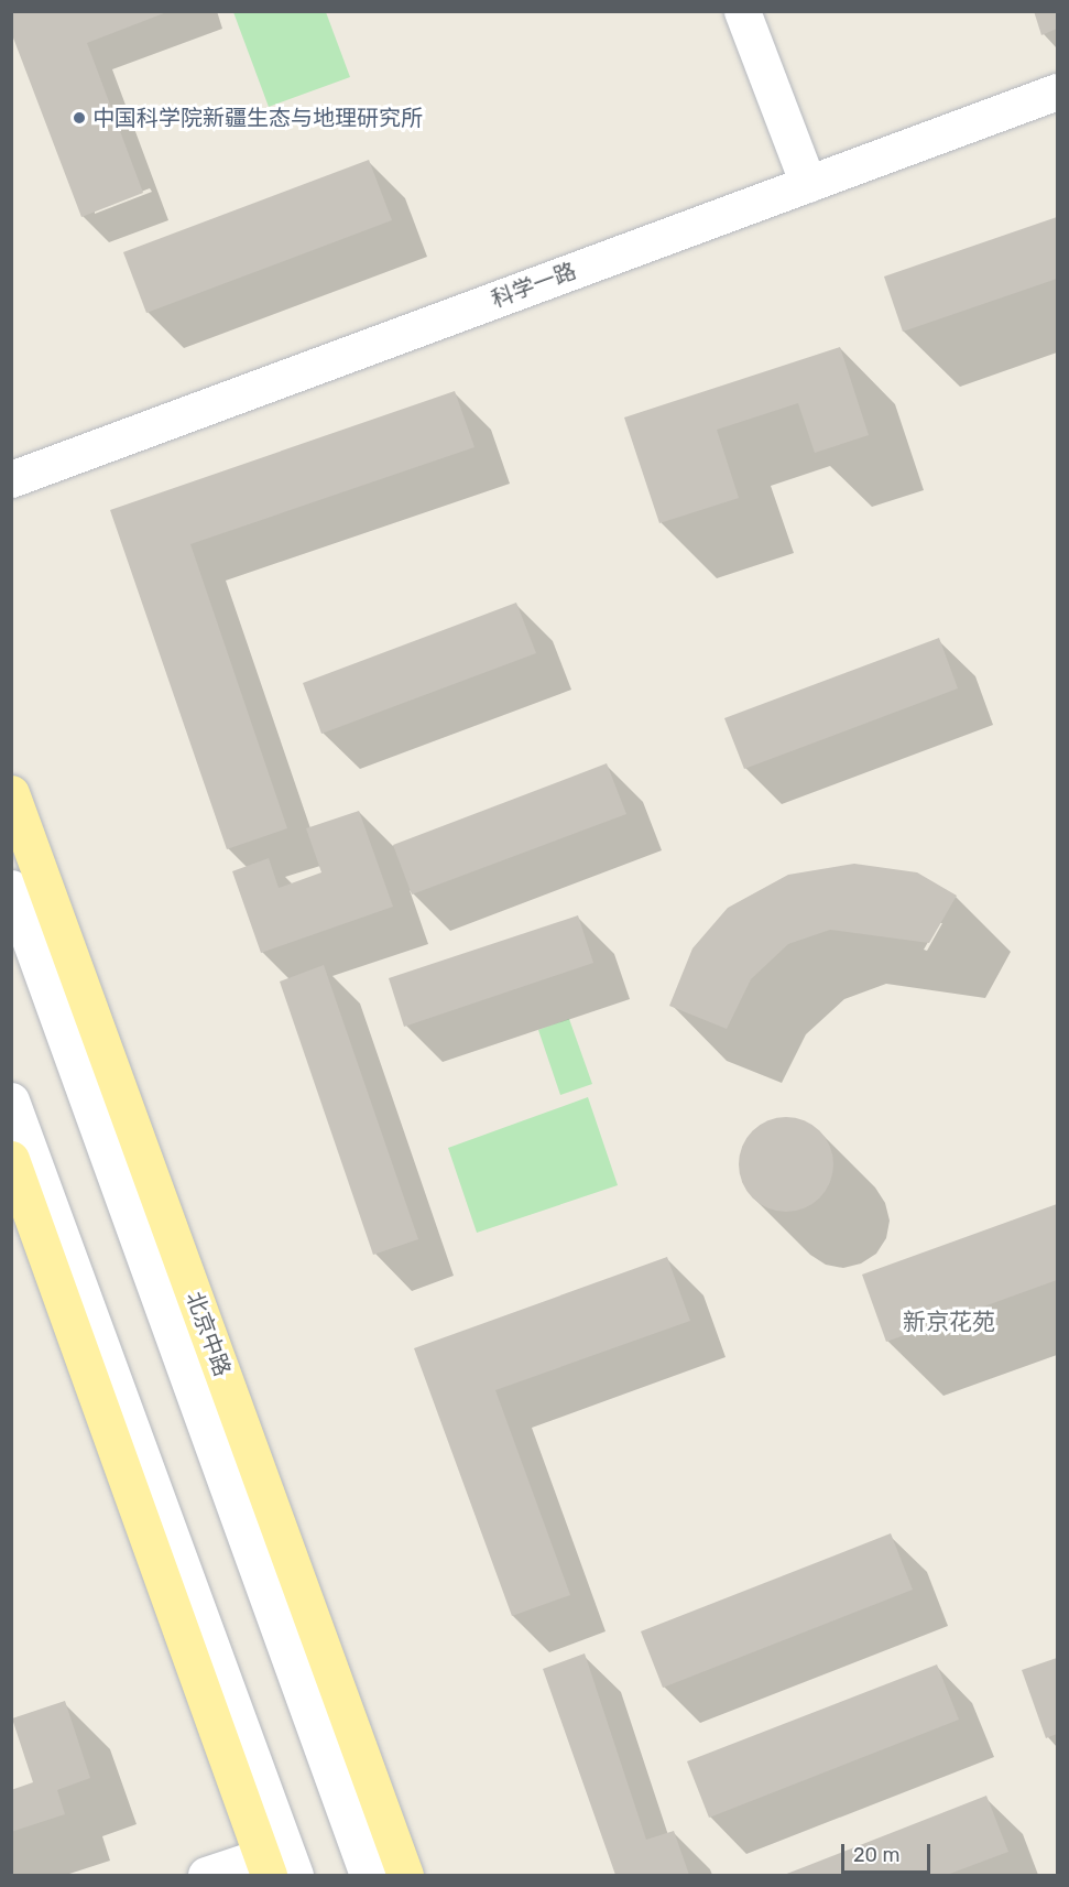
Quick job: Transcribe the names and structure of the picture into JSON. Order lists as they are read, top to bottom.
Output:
{
  "streets": {
    "main road": ["北京中路"],
    "street": ["科学一路"]
  },
  "districts": ["新京花苑"],
  "places": ["中国科学院新疆生态与地理研究所"],
  "scale_bar": "20 m"
}
